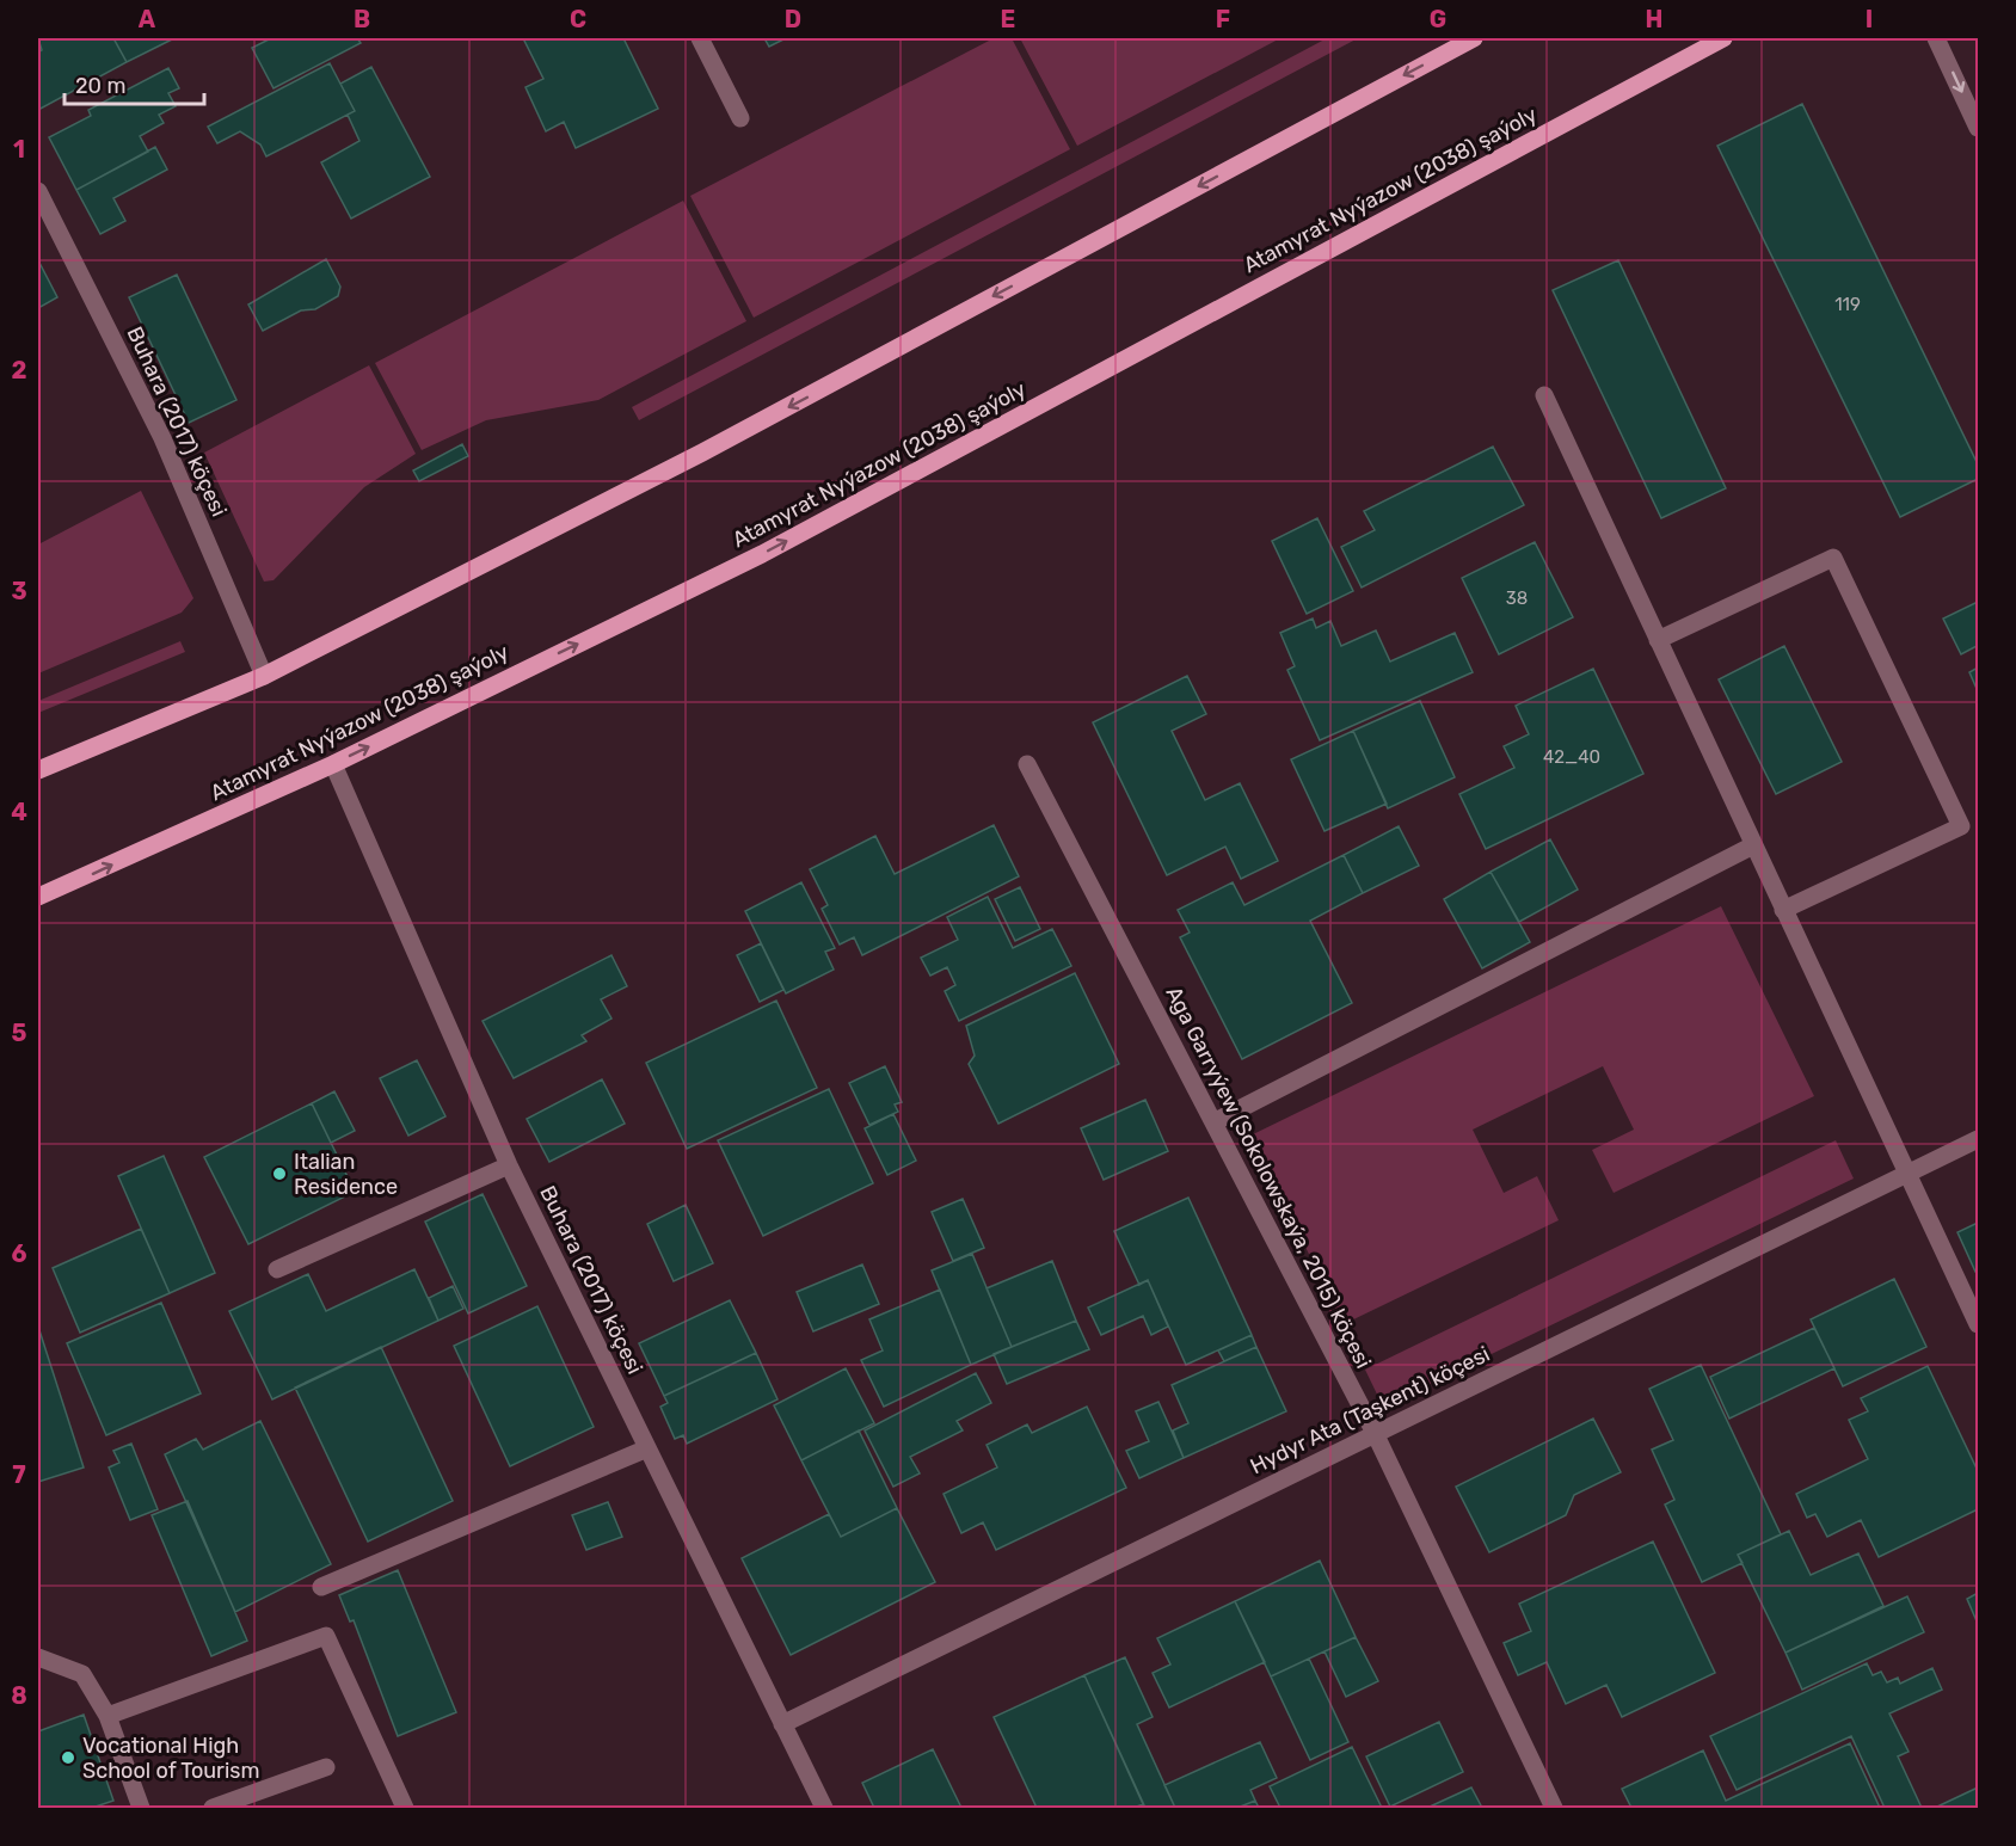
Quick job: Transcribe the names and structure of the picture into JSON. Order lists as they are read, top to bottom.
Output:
{
  "streets": {
    "main road": ["Atamyrat Nyýazow (2038) şaýoly"],
    "street": ["Buhara (2017) köçesi", "Aga Garryýew (Sokolowskaýa, 2015) köçesi", "Hydyr Ata (Taşkent) köçesi"]
  },
  "crossings": [
    ["Atamyrat Nyýazow (2038) şaýoly", "Buhara (2017) köçesi"],
    ["Buhara (2017) köçesi", "Hydyr Ata (Taşkent) köçesi"],
    ["Aga Garryýew (Sokolowskaýa, 2015) köçesi", "Hydyr Ata (Taşkent) köçesi"]
  ],
  "places": ["Italian Residence", "Vocational High School of Tourism"],
  "house_numbers": ["119", "38", "42_40"],
  "scale_bar": "20 m",
  "grid": {
    "columns": [
      "A",
      "B",
      "C",
      "D",
      "E",
      "F",
      "G",
      "H",
      "I"
    ],
    "rows": [
      "1",
      "2",
      "3",
      "4",
      "5",
      "6",
      "7",
      "8"
    ]
  }
}
